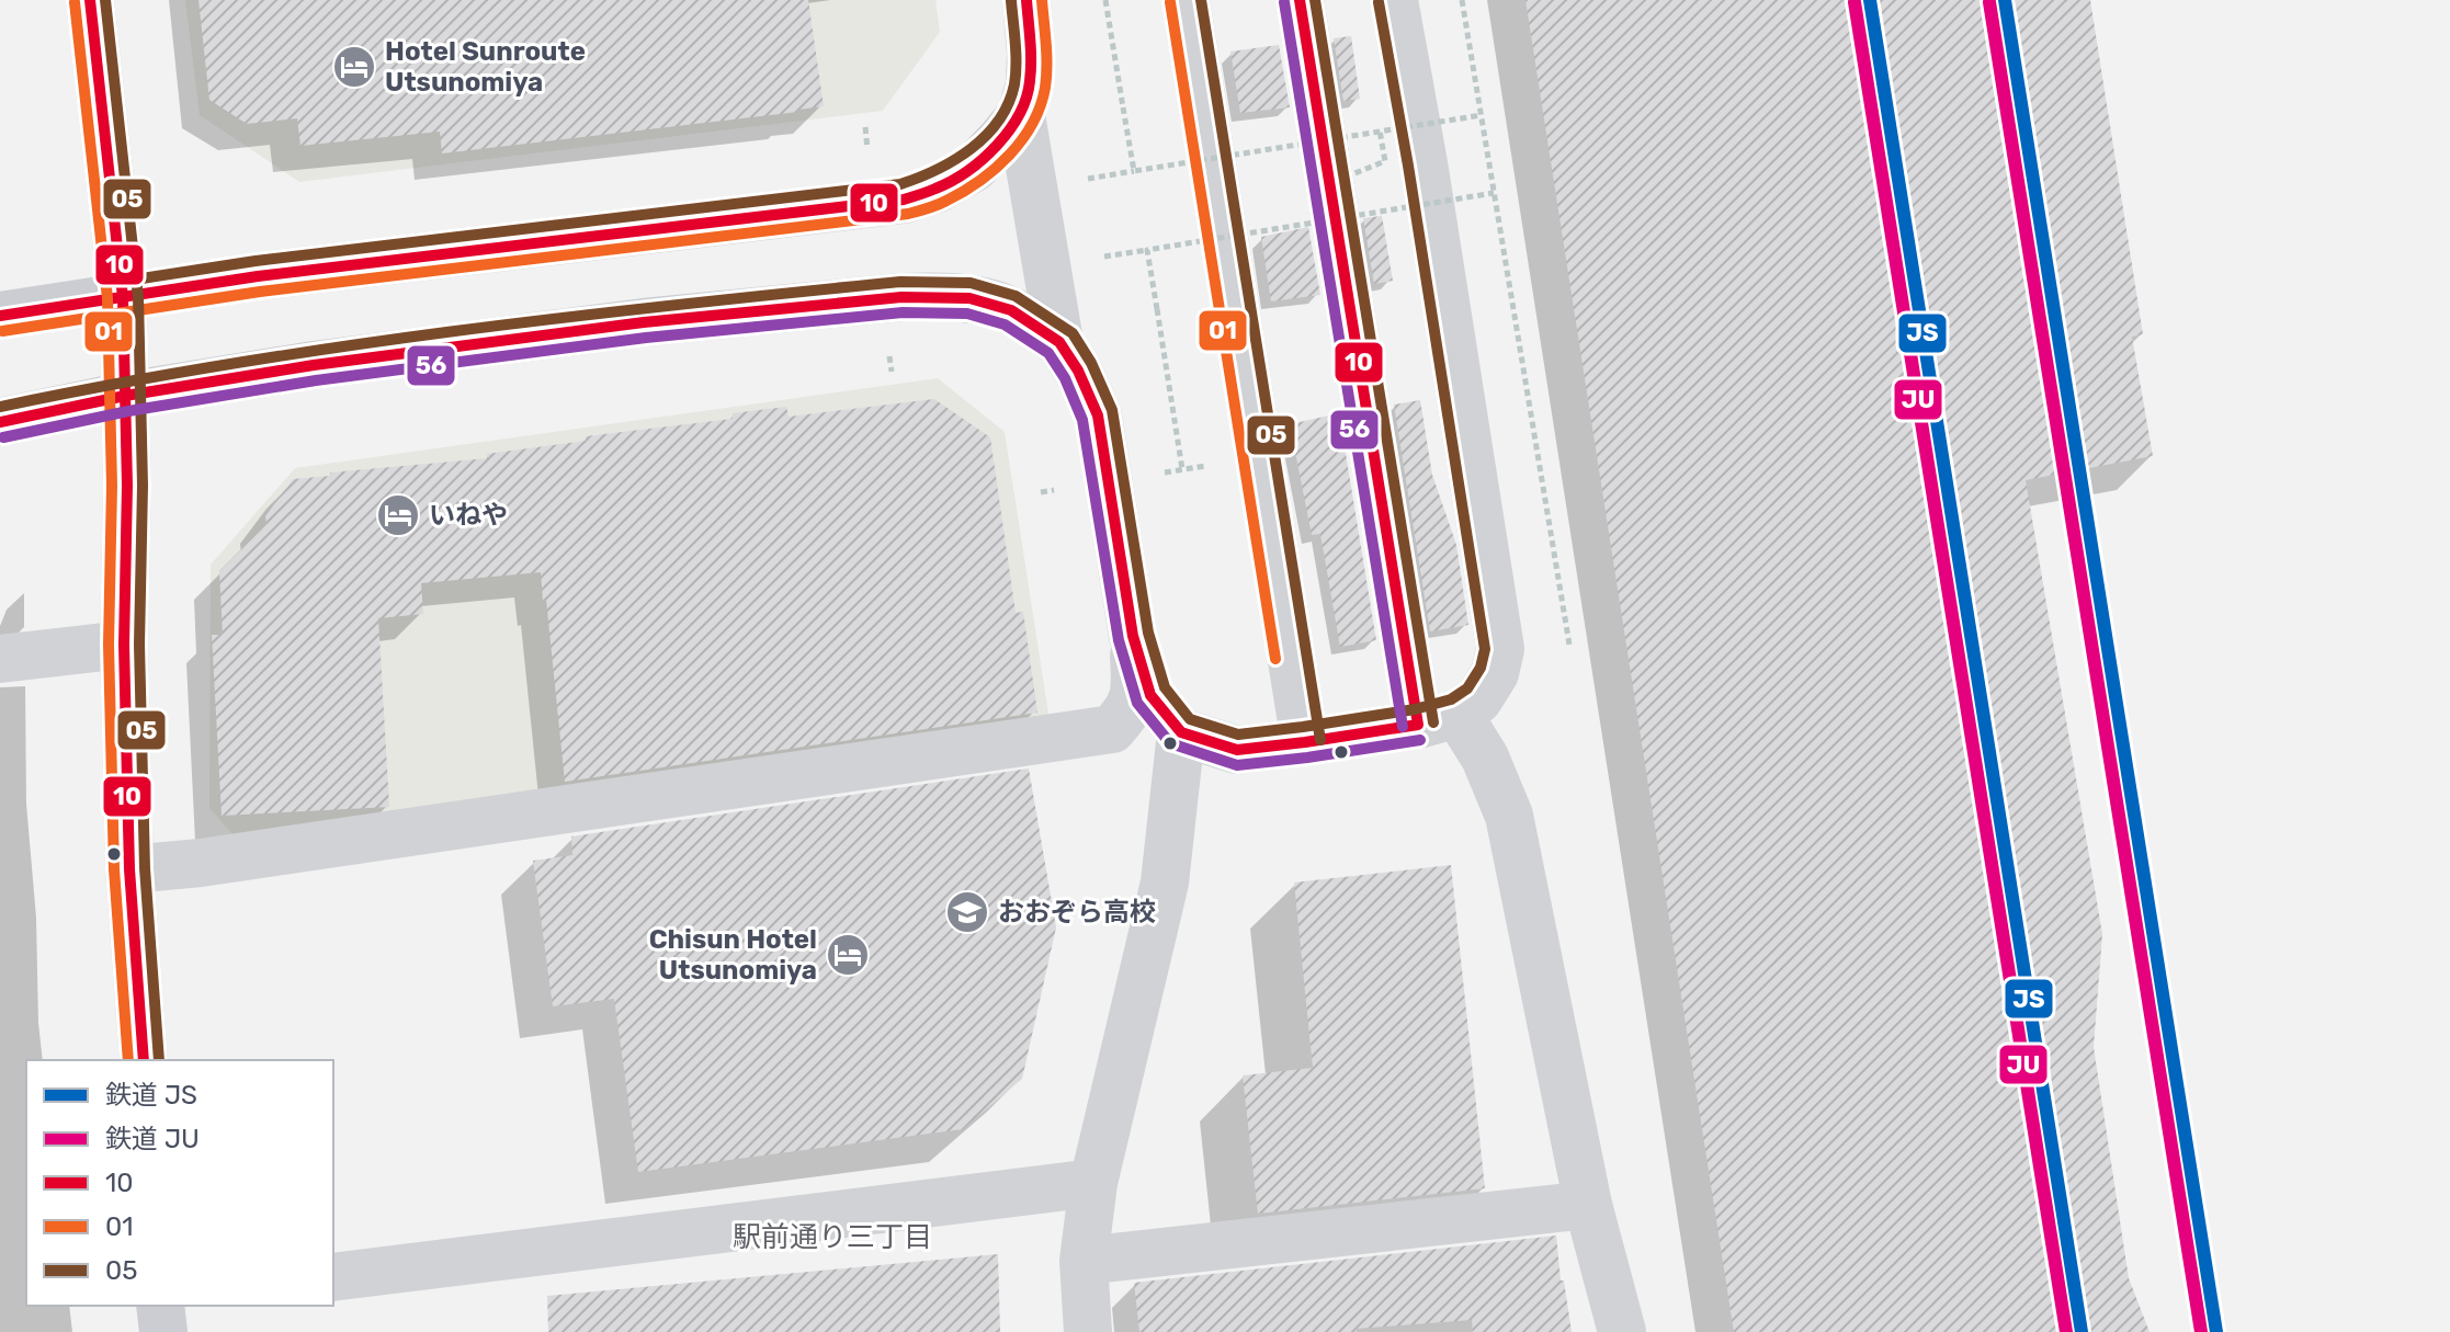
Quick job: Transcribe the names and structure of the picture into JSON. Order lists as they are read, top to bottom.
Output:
{
  "districts": ["駅前通り三丁目"],
  "places": {
    "hotel": ["Hotel Sunroute Utsunomiya", "いねや", "Chisun Hotel Utsunomiya"],
    "school or university": ["おおぞら高校"]
  },
  "lines": [
    "rail line JS",
    "transit line 10",
    "transit line 01",
    "transit line 05",
    "rail line JU",
    "transit line 56"
  ],
  "legend": [
    "鉄道 JS",
    "鉄道 JU",
    "10",
    "01",
    "05"
  ]
}
